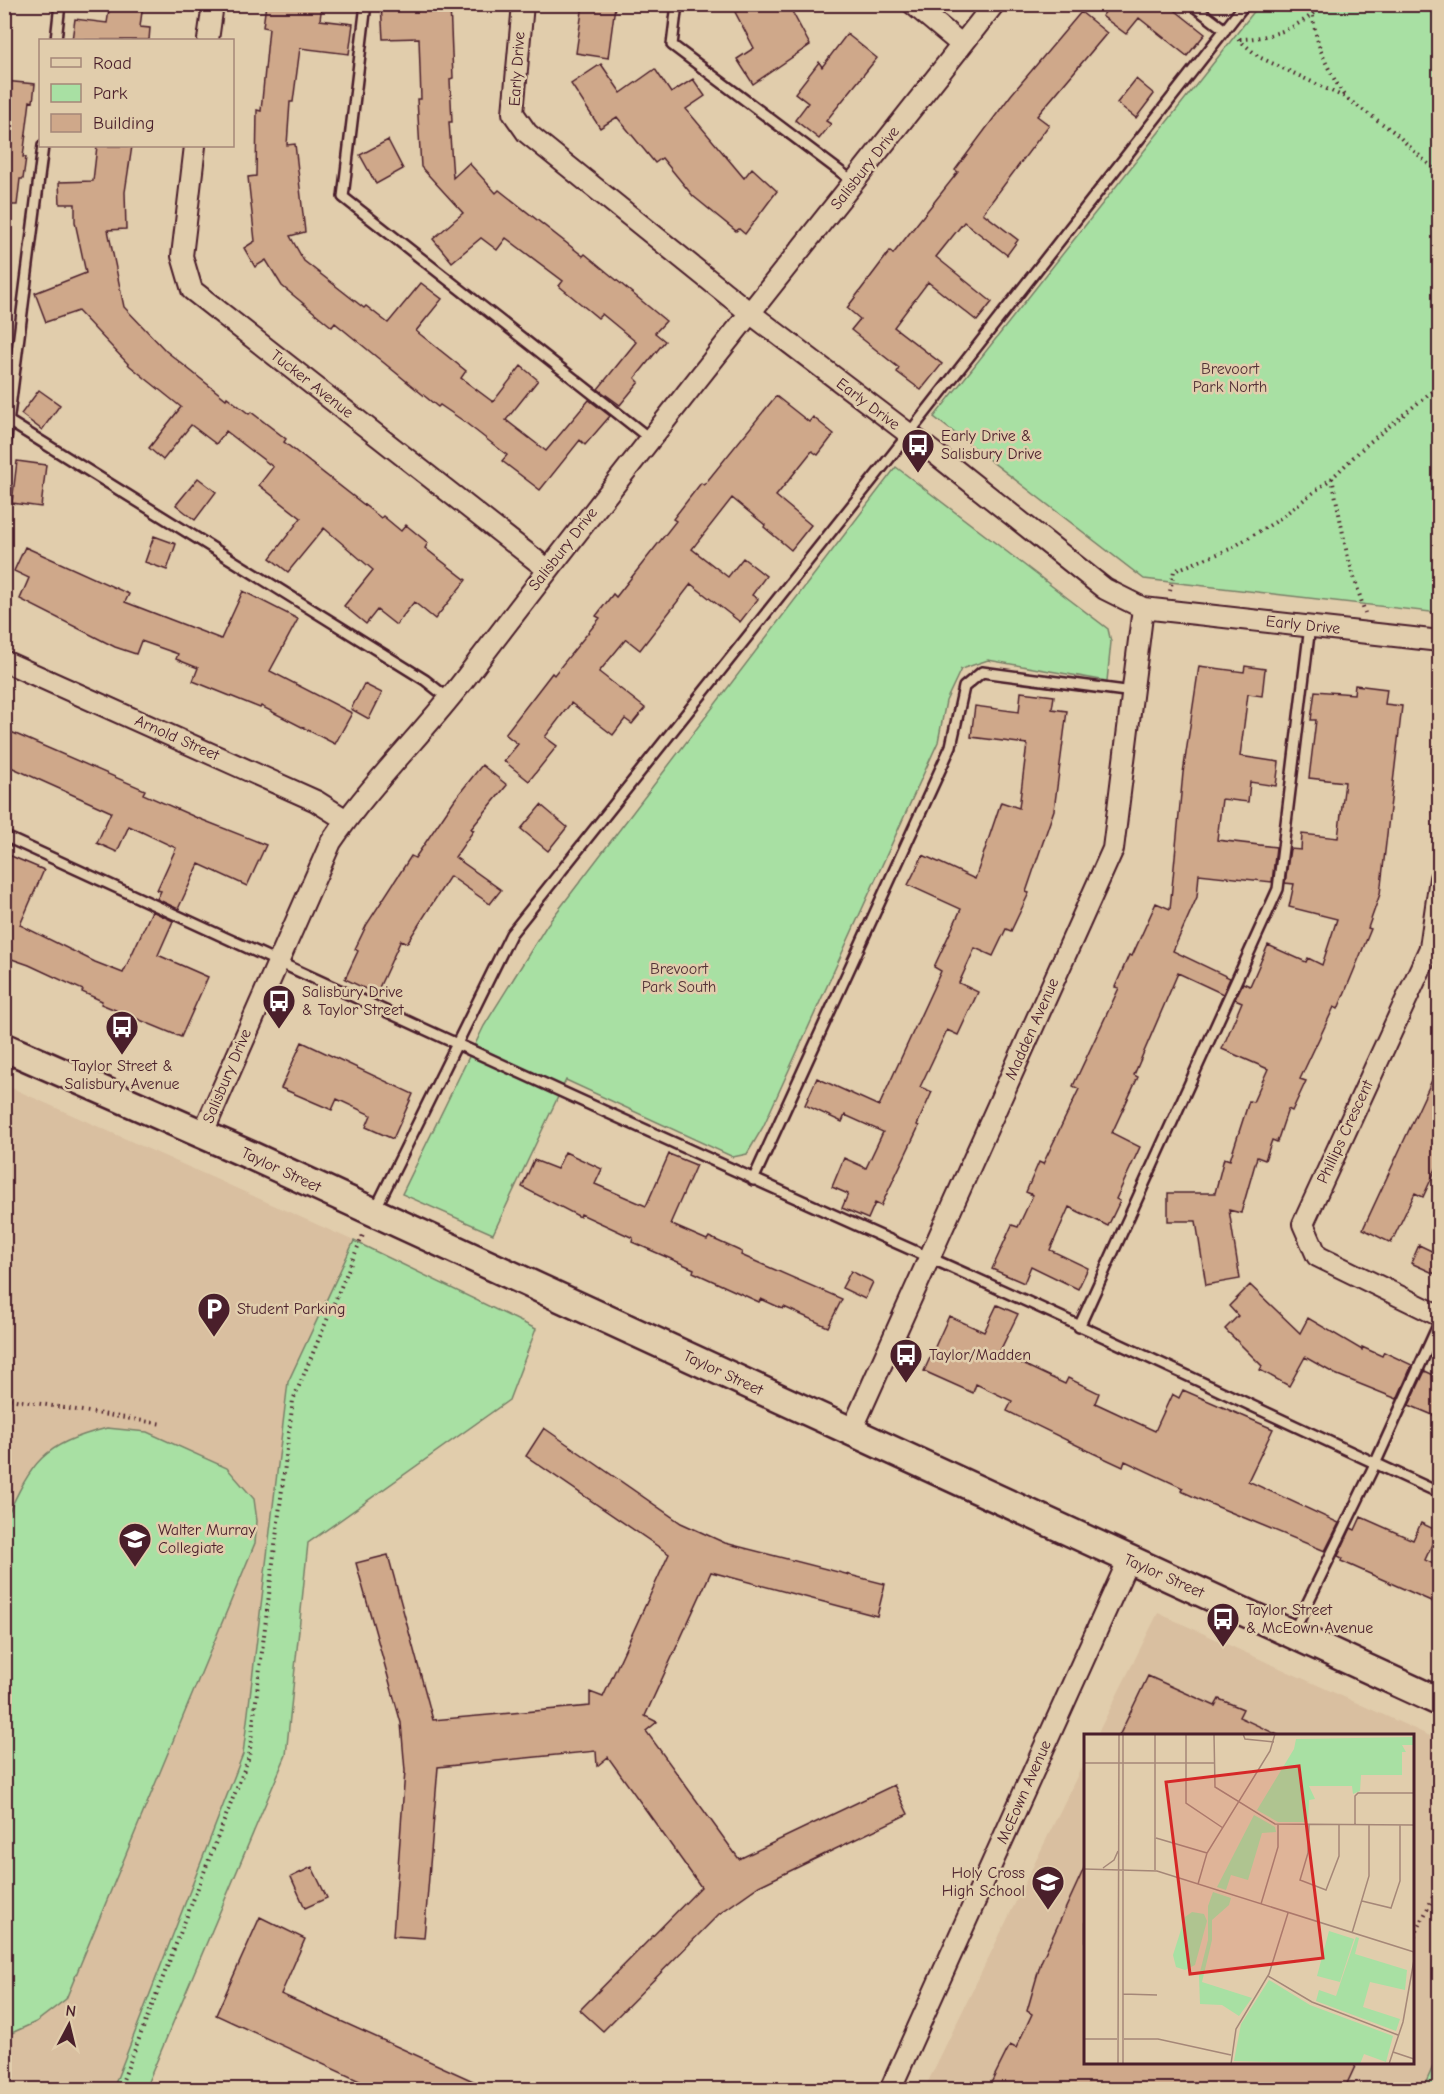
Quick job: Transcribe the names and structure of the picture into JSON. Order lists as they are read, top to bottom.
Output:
{
  "streets": {
    "main road": ["Taylor Street"],
    "street": [
      "Early Drive",
      "Salisbury Drive",
      "Tucker Avenue",
      "Arnold Street",
      "Madden Avenue",
      "Phillips Crescent",
      "McEown Avenue"
    ]
  },
  "crossings": [
    ["Early Drive", "Salisbury Drive"],
    ["Early Drive", "Madden Avenue"],
    ["Salisbury Drive", "Tucker Avenue"],
    ["Salisbury Drive", "Arnold Street"],
    ["Salisbury Drive", "Taylor Street"],
    ["Madden Avenue", "Taylor Street"],
    ["Taylor Street", "McEown Avenue"]
  ],
  "parks": ["Brevoort Park North", "Brevoort Park South"],
  "places": {
    "bus stop": [
      "Early Drive & Salisbury Drive",
      "Salisbury Drive & Taylor Street",
      "Taylor Street & Salisbury Avenue",
      "Taylor/Madden",
      "Taylor Street & McEown Avenue"
    ],
    "parking": ["Student Parking"],
    "school or university": ["Walter Murray Collegiate", "Holy Cross High School"]
  },
  "legend": ["Road", "Park", "Building"],
  "north": "top"
}
